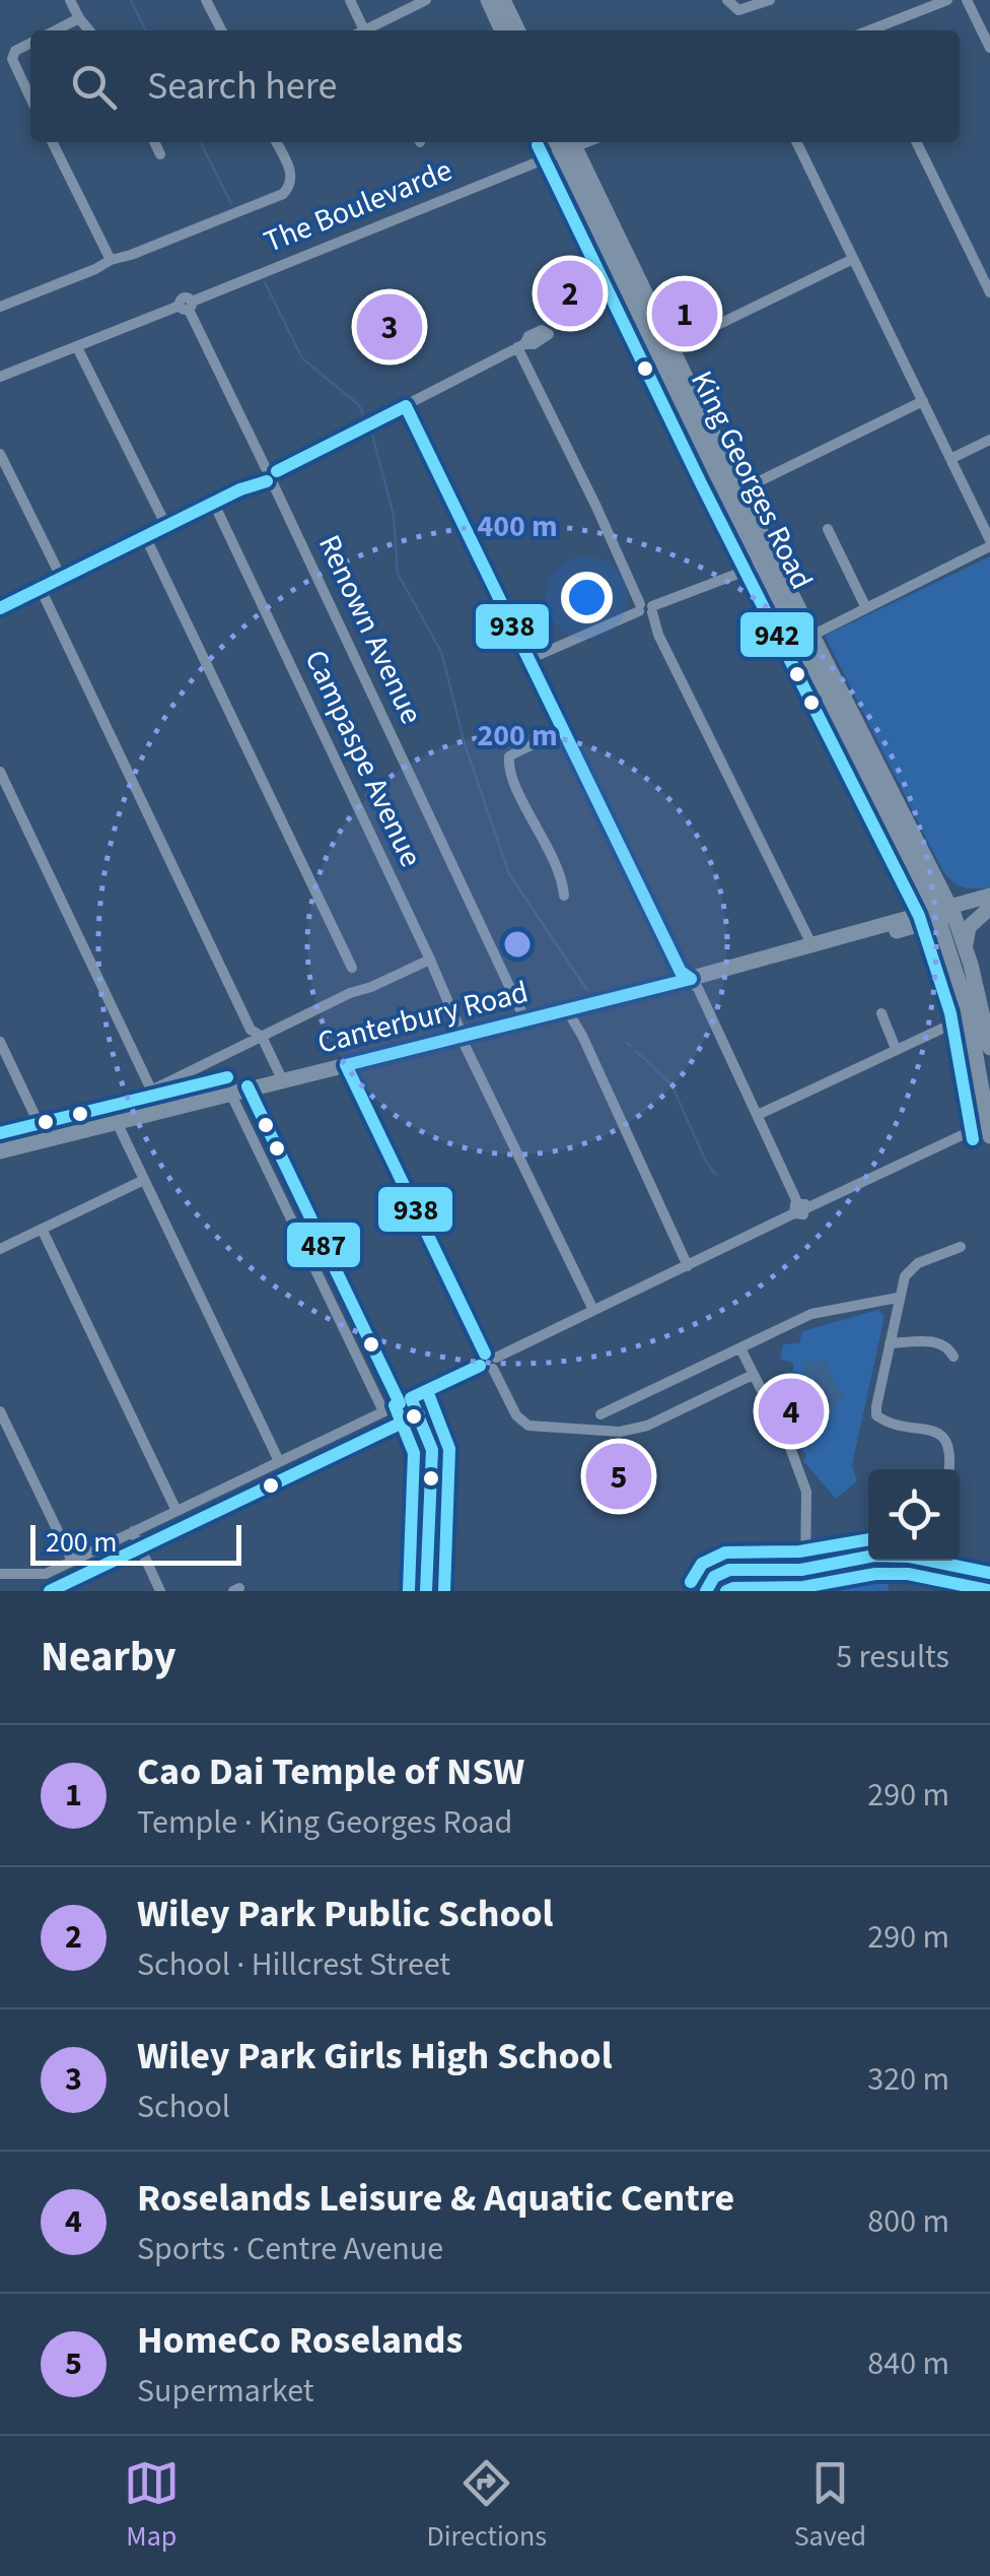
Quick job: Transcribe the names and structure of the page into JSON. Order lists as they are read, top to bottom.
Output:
{
  "streets": {
    "highway": ["King Georges Road", "Canterbury Road"],
    "street": ["The Boulevarde", "Renown Avenue", "Campaspe Avenue"]
  },
  "crossings": [
    ["The Boulevarde", "King Georges Road"],
    ["The Boulevarde", "Renown Avenue"],
    ["King Georges Road", "Canterbury Road"],
    ["Renown Avenue", "Canterbury Road"],
    ["Campaspe Avenue", "Canterbury Road"]
  ],
  "lines": ["transit line 942", "transit line 938", "transit line 487"],
  "scale_bar": "200 m",
  "page": {
    "search": "Search here",
    "pins": [
      "2",
      "1",
      "3",
      "4",
      "5"
    ],
    "scale": "200 m",
    "heading": ["Nearby", "5 results"],
    "list": [
      {
        "mark": "1",
        "name": "Cao Dai Temple of NSW",
        "note": "Temple · King Georges Road",
        "value": "290 m"
      },
      {
        "mark": "2",
        "name": "Wiley Park Public School",
        "note": "School · Hillcrest Street",
        "value": "290 m"
      },
      {
        "mark": "3",
        "name": "Wiley Park Girls High School",
        "note": "School",
        "value": "320 m"
      },
      {
        "mark": "4",
        "name": "Roselands Leisure & Aquatic Centre",
        "note": "Sports · Centre Avenue",
        "value": "800 m"
      },
      {
        "mark": "5",
        "name": "HomeCo Roselands",
        "note": "Supermarket",
        "value": "840 m"
      }
    ],
    "nav": ["Map", "Directions", "Saved"]
  },
  "rings": ["400 m", "200 m"]
}
